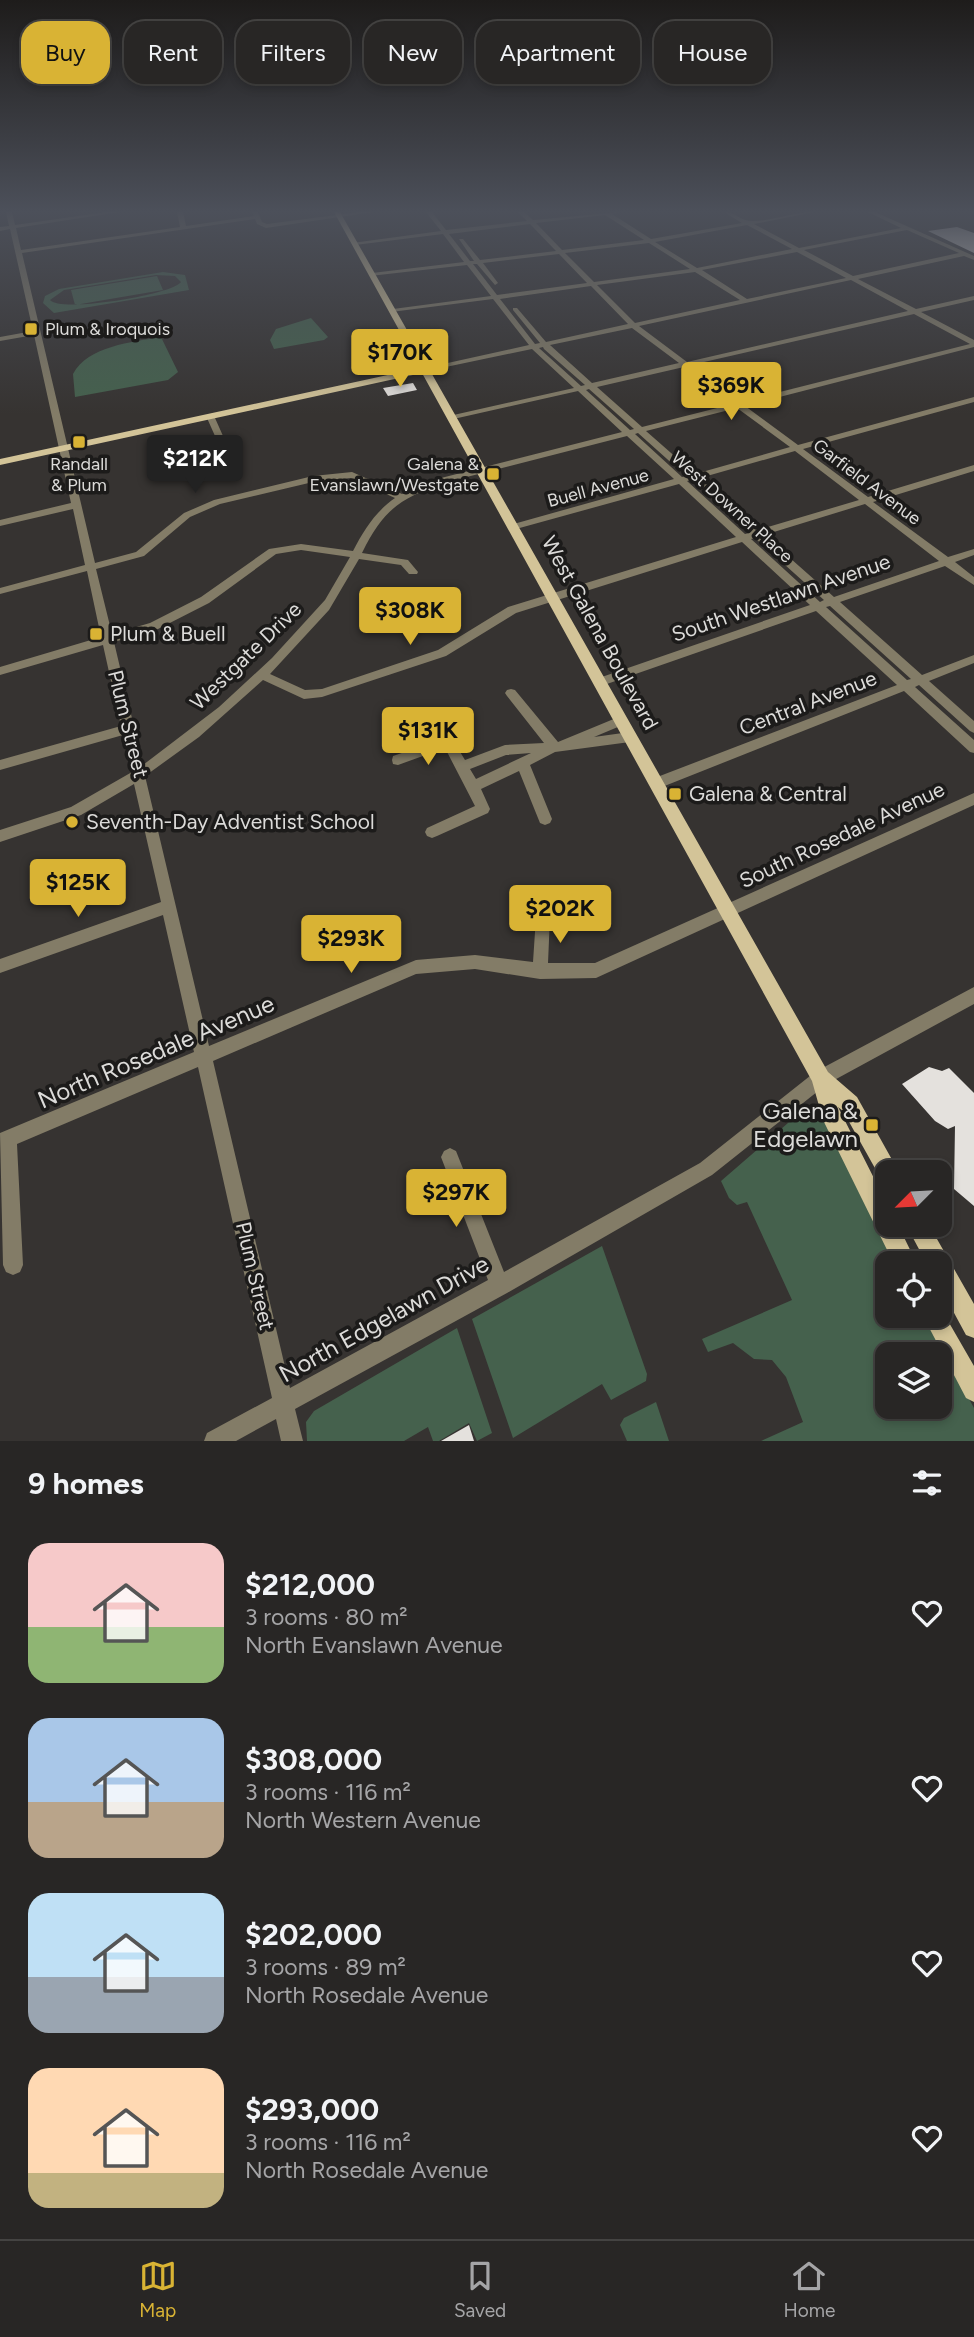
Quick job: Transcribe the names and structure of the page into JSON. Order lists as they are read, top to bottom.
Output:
{
  "streets": {
    "main road": ["West Galena Boulevard"],
    "street": [
      "Garfield Avenue",
      "Buell Avenue",
      "West Downer Place",
      "South Westlawn Avenue",
      "Westgate Drive",
      "Central Avenue",
      "Plum Street",
      "South Rosedale Avenue",
      "North Rosedale Avenue",
      "North Edgelawn Drive"
    ]
  },
  "crossings": [
    ["Garfield Avenue", "Buell Avenue"],
    ["Garfield Avenue", "South Westlawn Avenue"],
    ["Garfield Avenue", "Westgate Drive"],
    ["Buell Avenue", "West Downer Place"],
    ["Buell Avenue", "West Galena Boulevard"],
    ["West Downer Place", "South Westlawn Avenue"],
    ["West Downer Place", "Westgate Drive"],
    ["West Downer Place", "Central Avenue"],
    ["South Westlawn Avenue", "West Galena Boulevard"],
    ["West Galena Boulevard", "Westgate Drive"],
    ["West Galena Boulevard", "Central Avenue"],
    ["West Galena Boulevard", "South Rosedale Avenue"],
    ["West Galena Boulevard", "North Rosedale Avenue"],
    ["West Galena Boulevard", "North Edgelawn Drive"],
    ["Westgate Drive", "Plum Street"],
    ["Plum Street", "North Rosedale Avenue"],
    ["Plum Street", "North Edgelawn Drive"],
    ["South Rosedale Avenue", "North Rosedale Avenue"]
  ],
  "places": {
    "transit": [
      "Plum & Iroquois",
      "Randall & Plum",
      "Galena & Evanslawn/Westgate",
      "Plum & Buell",
      "Galena & Central",
      "Galena & Edgelawn"
    ],
    "other": ["Seventh-Day Adventist School"]
  },
  "north": "bottom left",
  "page": {
    "chip": [
      "Buy",
      "Rent",
      "Filters",
      "New",
      "Apartment",
      "House"
    ],
    "price": [
      "$170K",
      "$369K",
      "$212K",
      "$308K",
      "$131K",
      "$125K",
      "$202K",
      "$293K",
      "$297K"
    ],
    "heading": "9 homes",
    "list": [
      {
        "name": "$212,000",
        "note": "3 rooms · 80 m² · North Evanslawn Avenue"
      },
      {
        "name": "$308,000",
        "note": "3 rooms · 116 m² · North Western Avenue"
      },
      {
        "name": "$202,000",
        "note": "3 rooms · 89 m² · North Rosedale Avenue"
      },
      {
        "name": "$293,000",
        "note": "3 rooms · 116 m² · North Rosedale Avenue"
      }
    ],
    "tabs": ["Map", "Saved", "Home"]
  }
}
